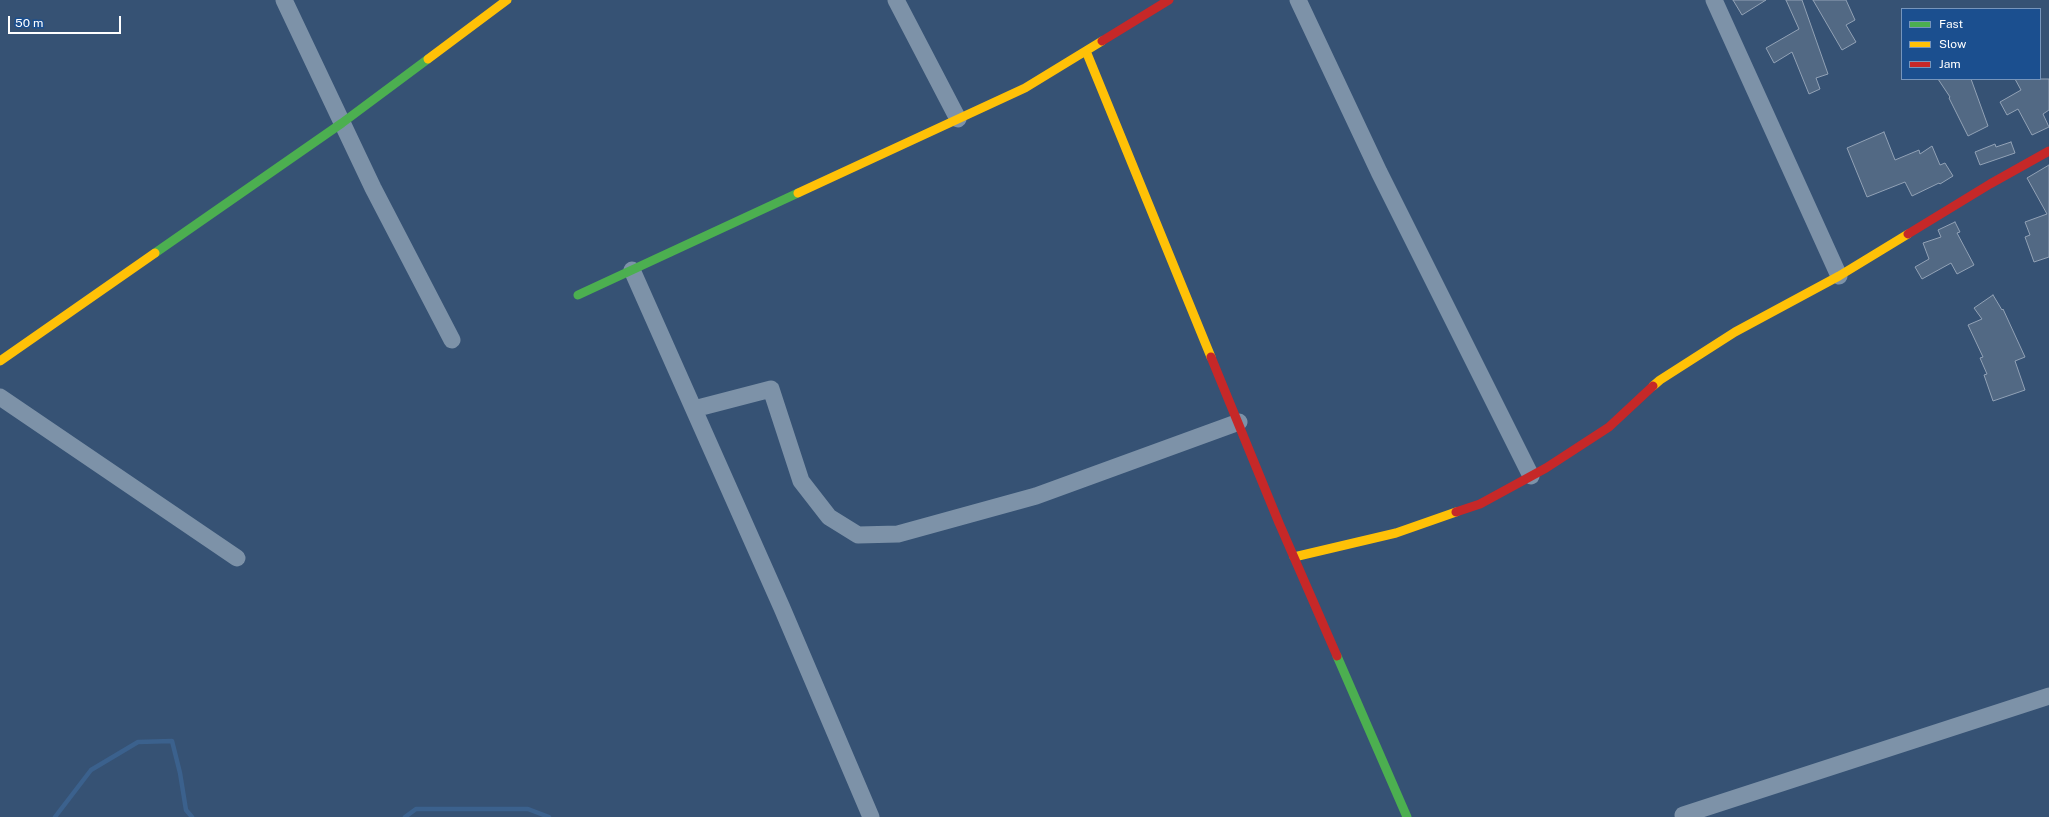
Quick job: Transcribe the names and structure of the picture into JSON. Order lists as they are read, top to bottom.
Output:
{
  "legend": ["Fast", "Slow", "Jam"],
  "scale_bar": "50 m"
}
